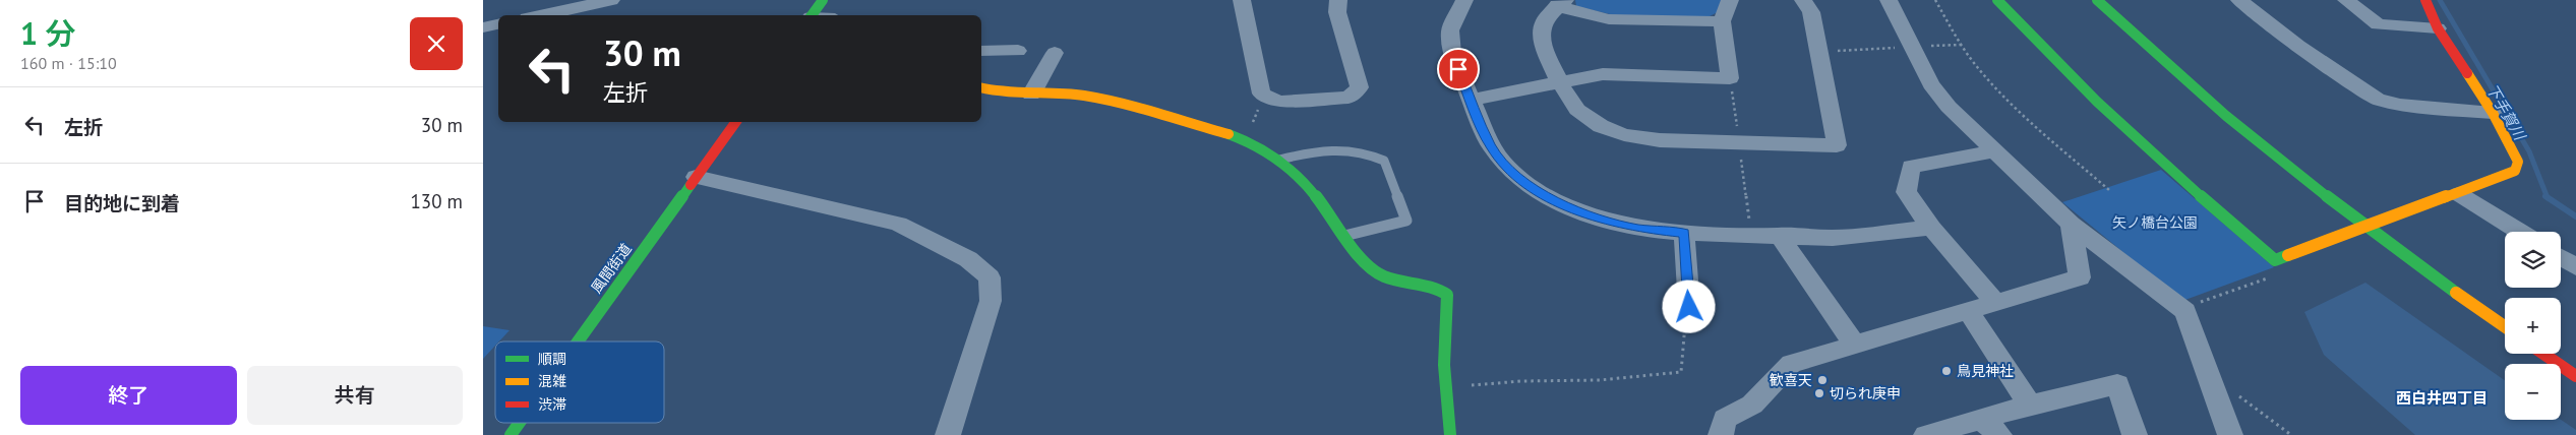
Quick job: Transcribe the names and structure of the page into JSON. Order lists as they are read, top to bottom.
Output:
{
  "streets": {
    "street": ["風間街道"]
  },
  "districts": ["西白井四丁目"],
  "water": ["下手賀川"],
  "parks": ["矢ノ橋台公園"],
  "places": ["鳥見神社", "歓喜天", "切られ庚申"],
  "legend": ["順調", "混雑", "渋滞"],
  "page": {
    "heading": ["1 分", "160 m · 15:10"],
    "turn": ["30 m", "左折"],
    "list": [
      {
        "name": "左折",
        "value": "30 m"
      },
      {
        "name": "目的地に到着",
        "value": "130 m"
      }
    ],
    "map_buttons": ["+", "−"],
    "buttons": ["終了", "共有"]
  }
}
